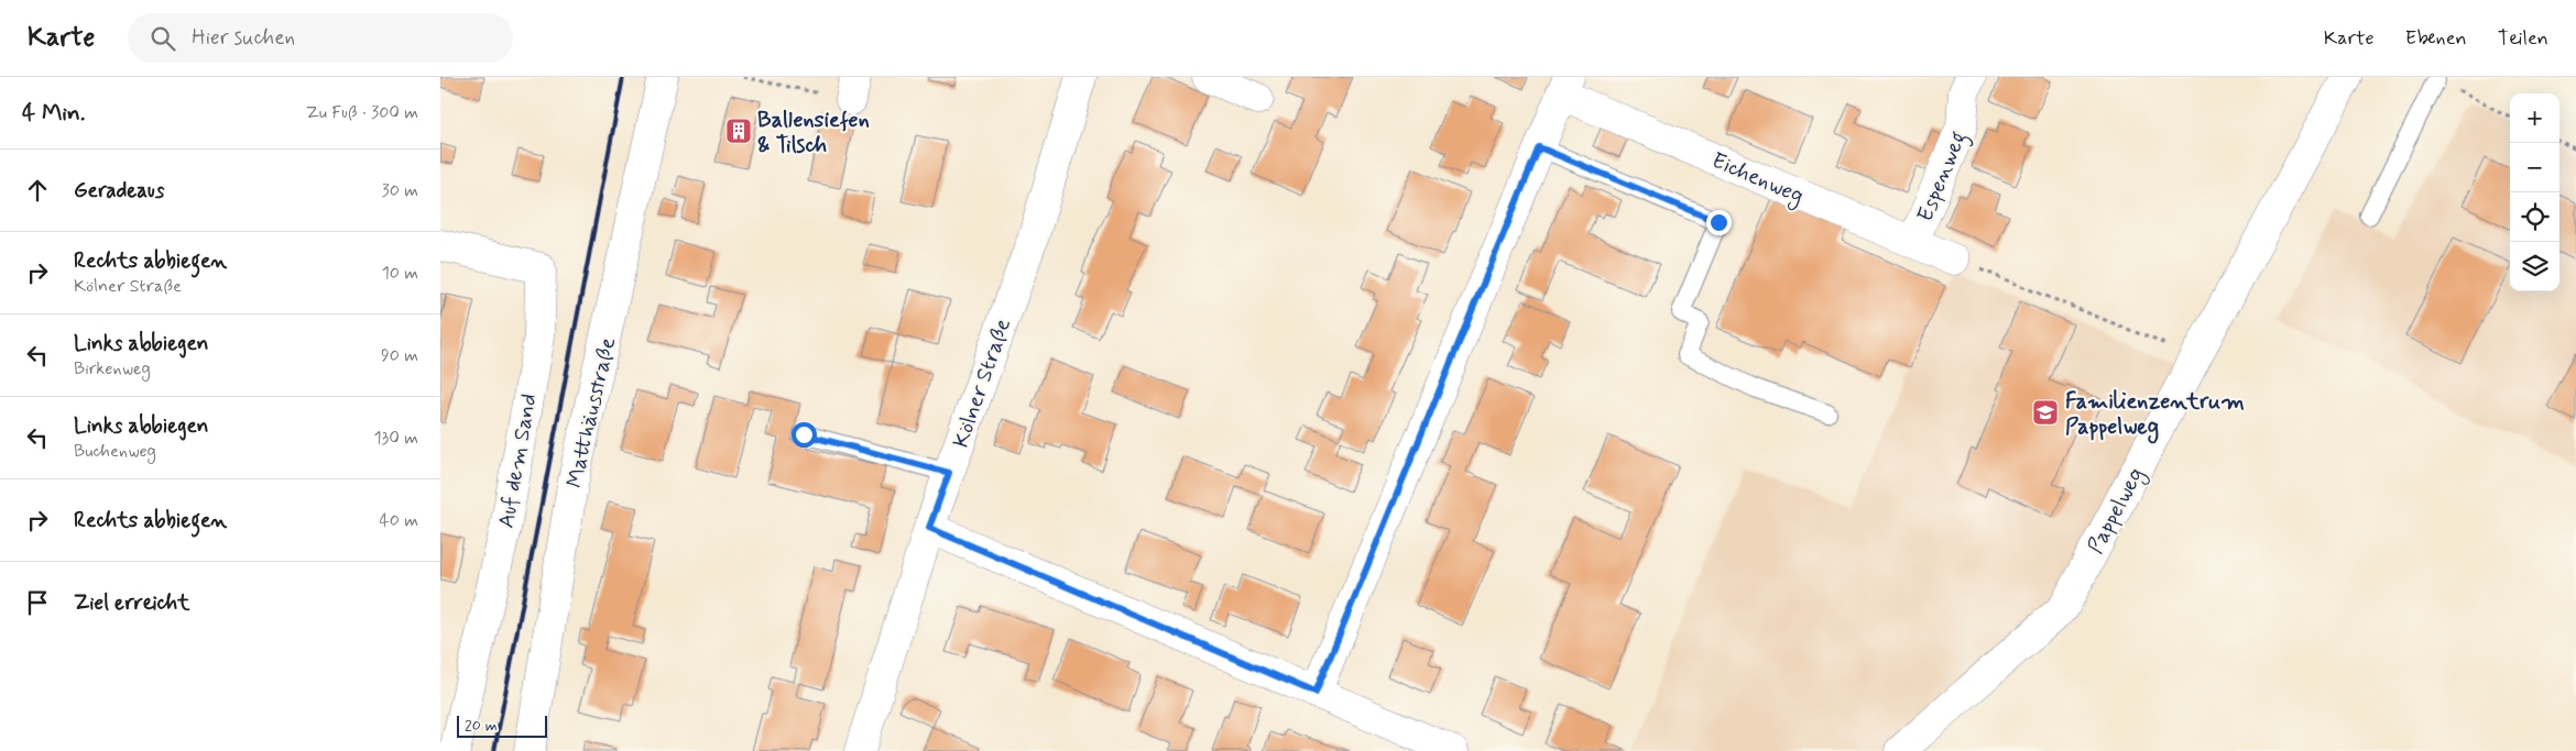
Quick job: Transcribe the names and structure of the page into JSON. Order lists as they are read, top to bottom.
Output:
{
  "streets": {
    "street": [
      "Espenweg",
      "Eichenweg",
      "Kölner Straße",
      "Matthäusstraße",
      "Auf dem Sand",
      "Pappelweg"
    ]
  },
  "crossings": [
    ["Espenweg", "Eichenweg"]
  ],
  "places": {
    "building": ["Ballensiefen & Tilsch"],
    "school or university": ["Familienzentrum Pappelweg"]
  },
  "scale_bar": "20 m",
  "page": {
    "header": "Karte",
    "search": "Hier suchen",
    "nav": ["Karte", "Ebenen", "Teilen"],
    "heading": ["4 Min.", "Zu Fuß · 300 m"],
    "map_buttons": ["+", "−"],
    "list": [
      ["Geradeaus", "30 m"],
      ["Rechts abbiegen", "Kölner Straße", "10 m"],
      ["Links abbiegen", "Birkenweg", "90 m"],
      ["Links abbiegen", "Buchenweg", "130 m"],
      ["Rechts abbiegen", "40 m"],
      "Ziel erreicht"
    ],
    "scale": "20 m"
  }
}
